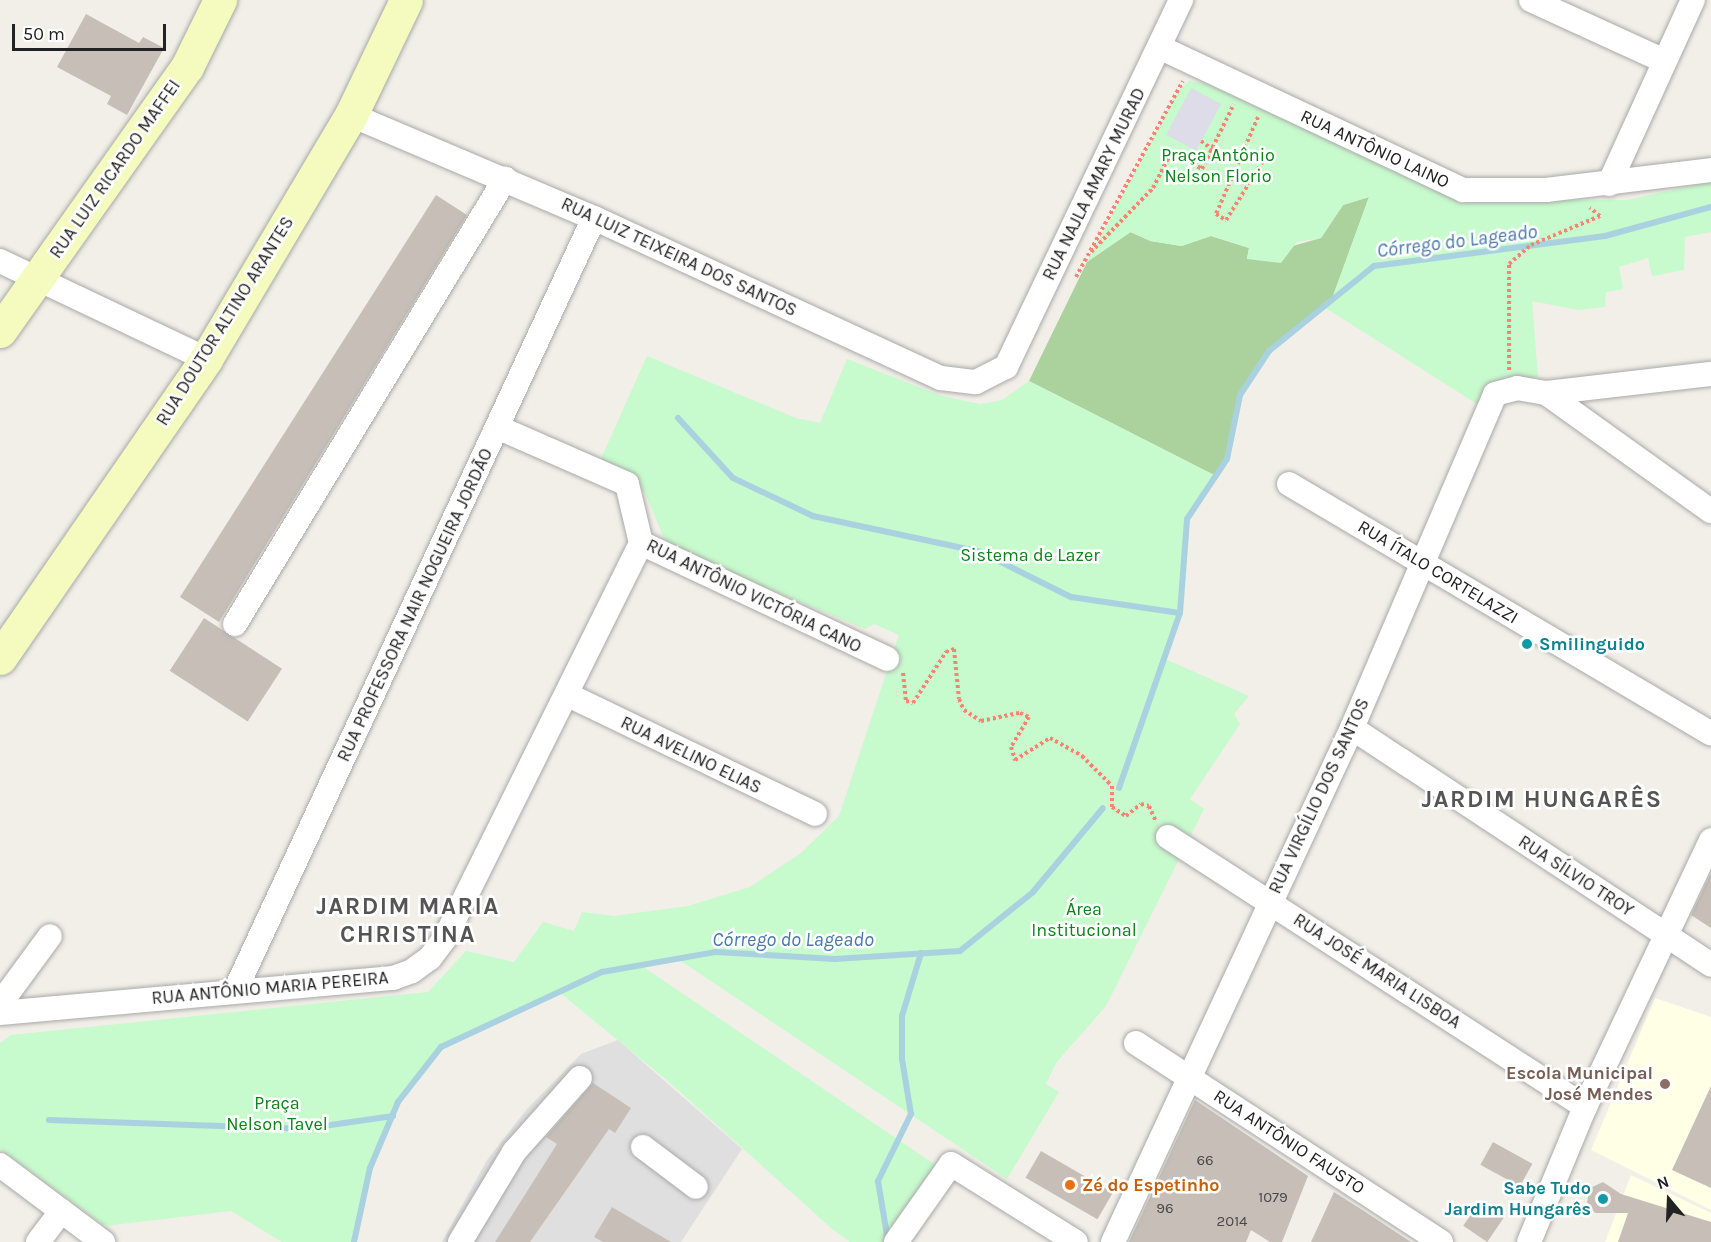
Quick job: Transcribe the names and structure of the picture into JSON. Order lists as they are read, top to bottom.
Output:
{
  "streets": {
    "street": [
      "RUA ANTÔNIO LAINO",
      "RUA LUIZ RICARDO MAFFEI",
      "RUA NAJLA AMARY MURAD",
      "RUA LUIZ TEIXEIRA DOS SANTOS",
      "RUA DOUTOR ALTINO ARANTES",
      "RUA ÍTALO CORTELAZZI",
      "RUA ANTÔNIO VICTÓRIA CANO",
      "RUA PROFESSORA NAIR NOGUEIRA JORDÃO",
      "RUA AVELINO ELIAS",
      "RUA VIRGÍLIO DOS SANTOS",
      "RUA SÍLVIO TROY",
      "RUA JOSÉ MARIA LISBOA",
      "RUA ANTÔNIO MARIA PEREIRA",
      "RUA ANTÔNIO FAUSTO"
    ]
  },
  "crossings": [
    ["RUA ANTÔNIO LAINO", "RUA NAJLA AMARY MURAD"],
    ["RUA NAJLA AMARY MURAD", "RUA LUIZ TEIXEIRA DOS SANTOS"],
    ["RUA LUIZ TEIXEIRA DOS SANTOS", "RUA DOUTOR ALTINO ARANTES"],
    ["RUA LUIZ TEIXEIRA DOS SANTOS", "RUA PROFESSORA NAIR NOGUEIRA JORDÃO"],
    ["RUA ÍTALO CORTELAZZI", "RUA VIRGÍLIO DOS SANTOS"],
    ["RUA ANTÔNIO VICTÓRIA CANO", "RUA PROFESSORA NAIR NOGUEIRA JORDÃO"],
    ["RUA ANTÔNIO VICTÓRIA CANO", "RUA ANTÔNIO MARIA PEREIRA"],
    ["RUA PROFESSORA NAIR NOGUEIRA JORDÃO", "RUA ANTÔNIO MARIA PEREIRA"],
    ["RUA AVELINO ELIAS", "RUA ANTÔNIO MARIA PEREIRA"],
    ["RUA VIRGÍLIO DOS SANTOS", "RUA SÍLVIO TROY"],
    ["RUA VIRGÍLIO DOS SANTOS", "RUA JOSÉ MARIA LISBOA"],
    ["RUA VIRGÍLIO DOS SANTOS", "RUA ANTÔNIO FAUSTO"]
  ],
  "districts": ["JARDIM HUNGARÊS", "JARDIM MARIA CHRISTINA"],
  "water": ["Córrego do Lageado"],
  "parks": [
    "Praça Antônio Nelson Florio",
    "Sistema de Lazer",
    "Área Institucional",
    "Praça Nelson Tavel"
  ],
  "places": [
    "Smilinguido",
    "Escola Municipal José Mendes",
    "Zé do Espetinho",
    "Sabe Tudo Jardim Hungarês"
  ],
  "house_numbers": [
    "66",
    "1079",
    "96",
    "2014"
  ],
  "scale_bar": "50 m",
  "north": "top"
}
